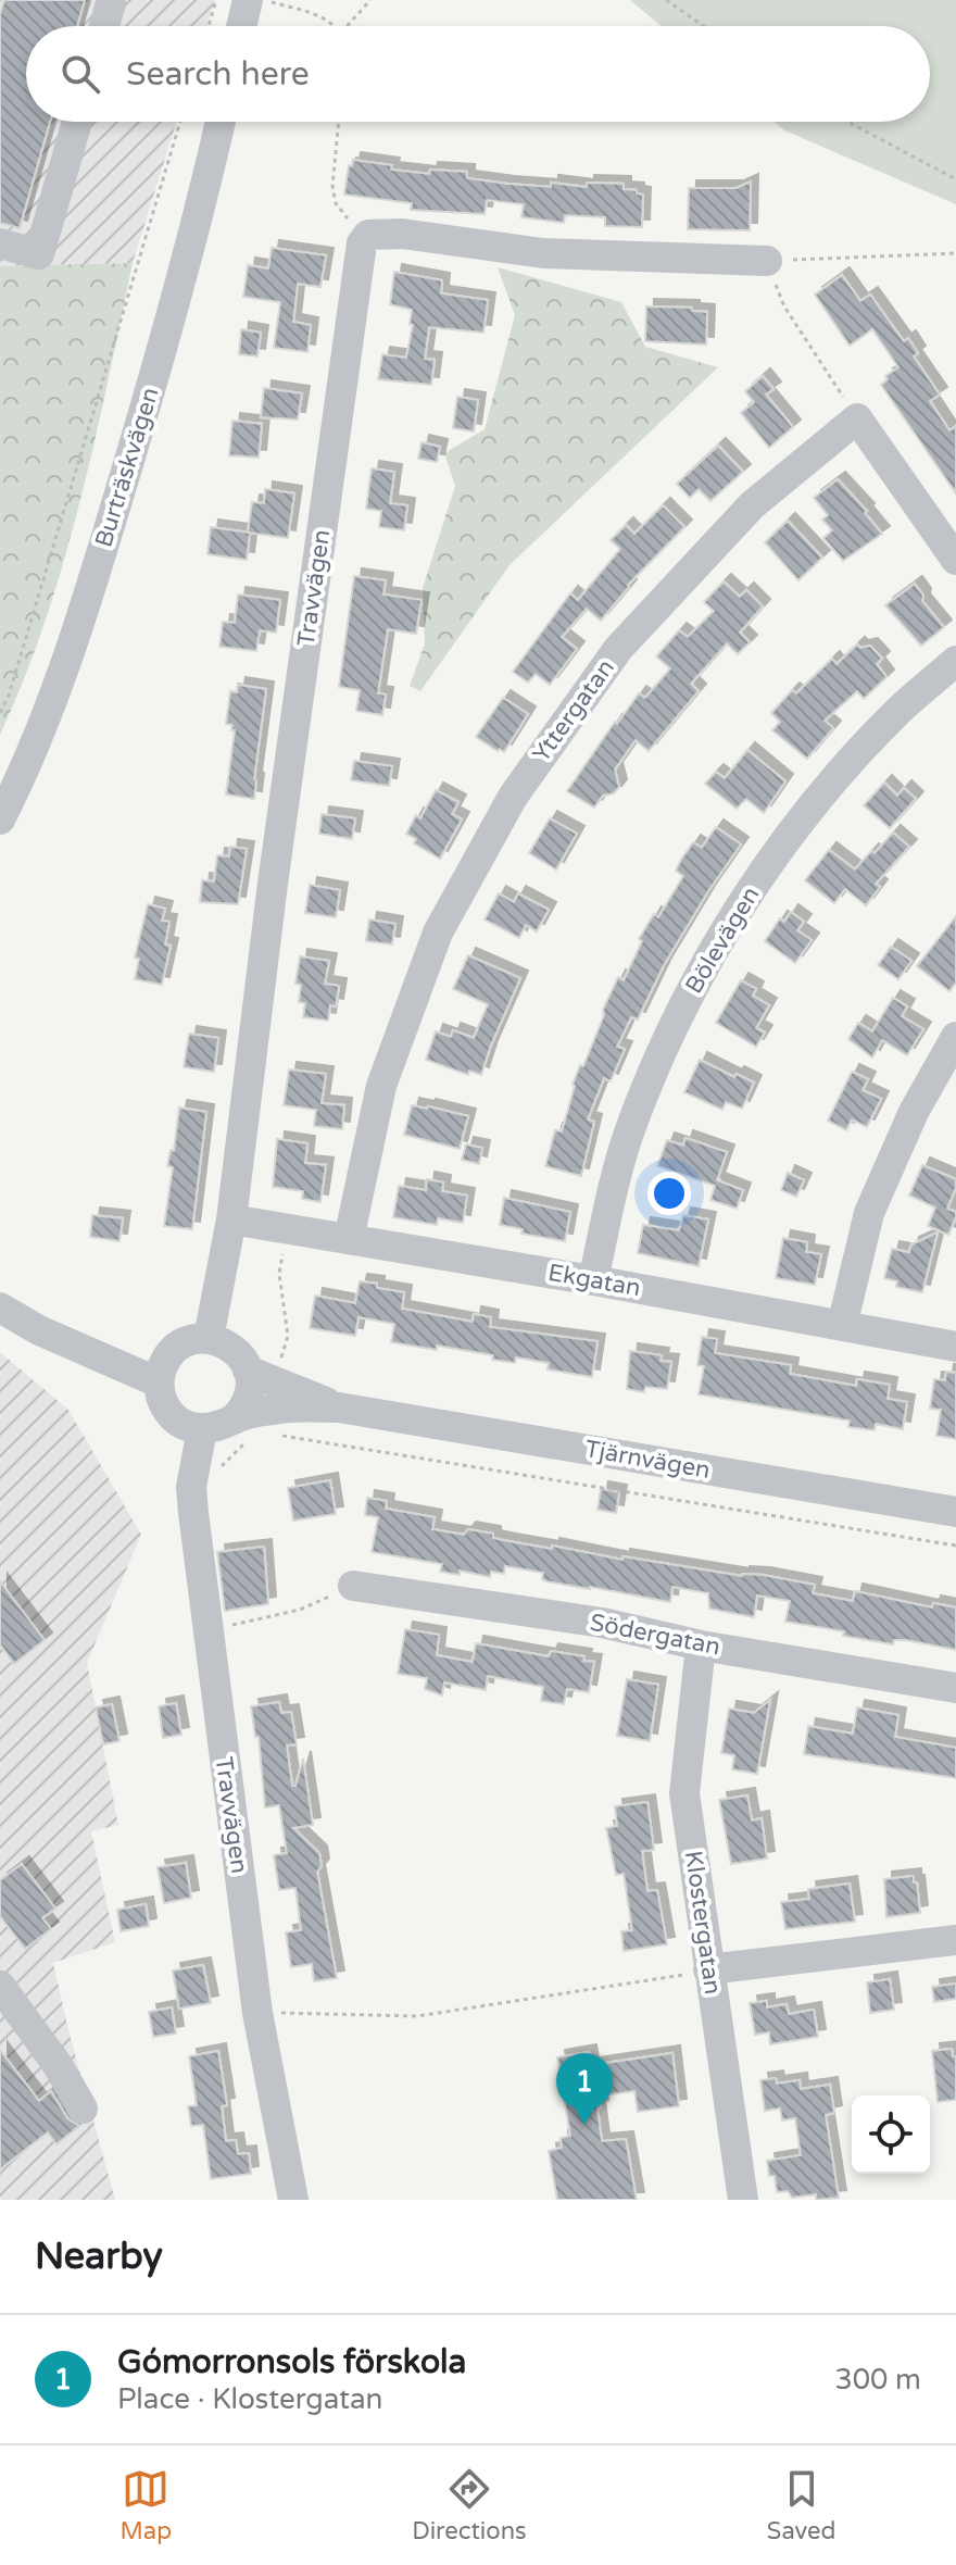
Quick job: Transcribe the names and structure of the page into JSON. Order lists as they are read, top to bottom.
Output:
{
  "streets": {
    "street": [
      "Burträskvägen",
      "Travvägen",
      "Yttergatan",
      "Bölevägen",
      "Ekgatan",
      "Tjärnvägen",
      "Södergatan",
      "Klostergatan"
    ]
  },
  "crossings": [
    ["Travvägen", "Ekgatan"],
    ["Travvägen", "Tjärnvägen"],
    ["Yttergatan", "Ekgatan"],
    ["Bölevägen", "Ekgatan"],
    ["Södergatan", "Klostergatan"]
  ],
  "page": {
    "search": "Search here",
    "pins": "1",
    "heading": "Nearby",
    "list": [
      {
        "mark": "1",
        "name": "Gómorronsols förskola",
        "note": "Place · Klostergatan",
        "value": "300 m"
      }
    ],
    "nav": ["Map", "Directions", "Saved"]
  }
}
